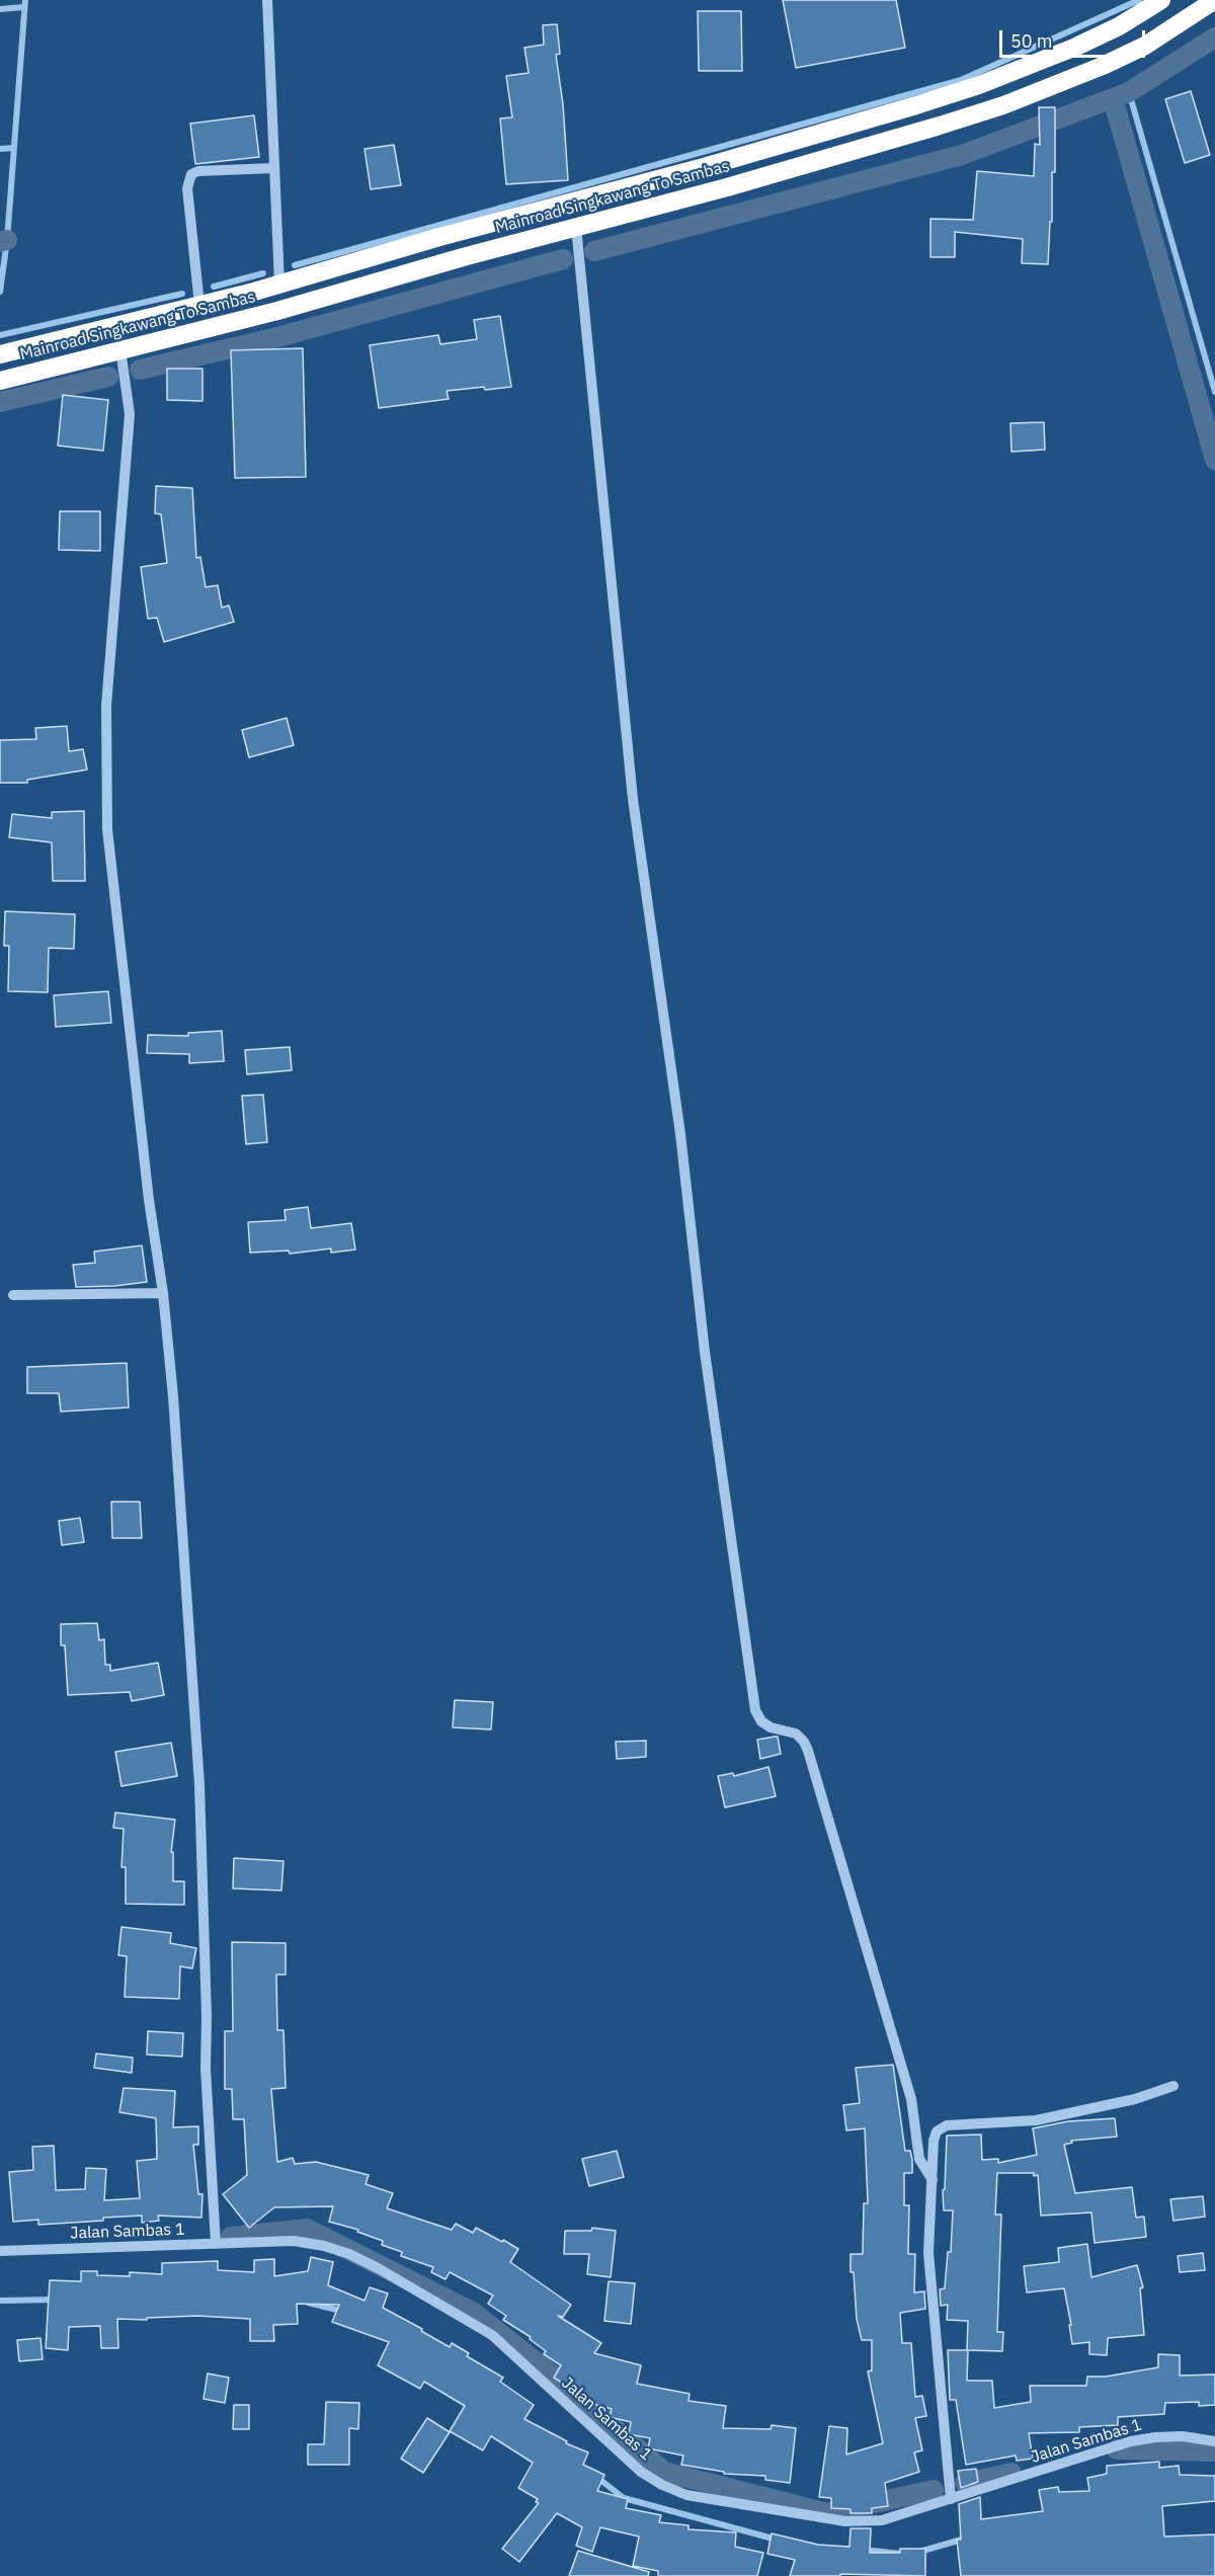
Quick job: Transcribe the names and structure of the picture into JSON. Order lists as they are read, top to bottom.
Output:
{
  "streets": {
    "highway": ["Mainroad Singkawang To Sambas"],
    "street": ["Jalan Sambas 1"]
  },
  "scale_bar": "50 m"
}
